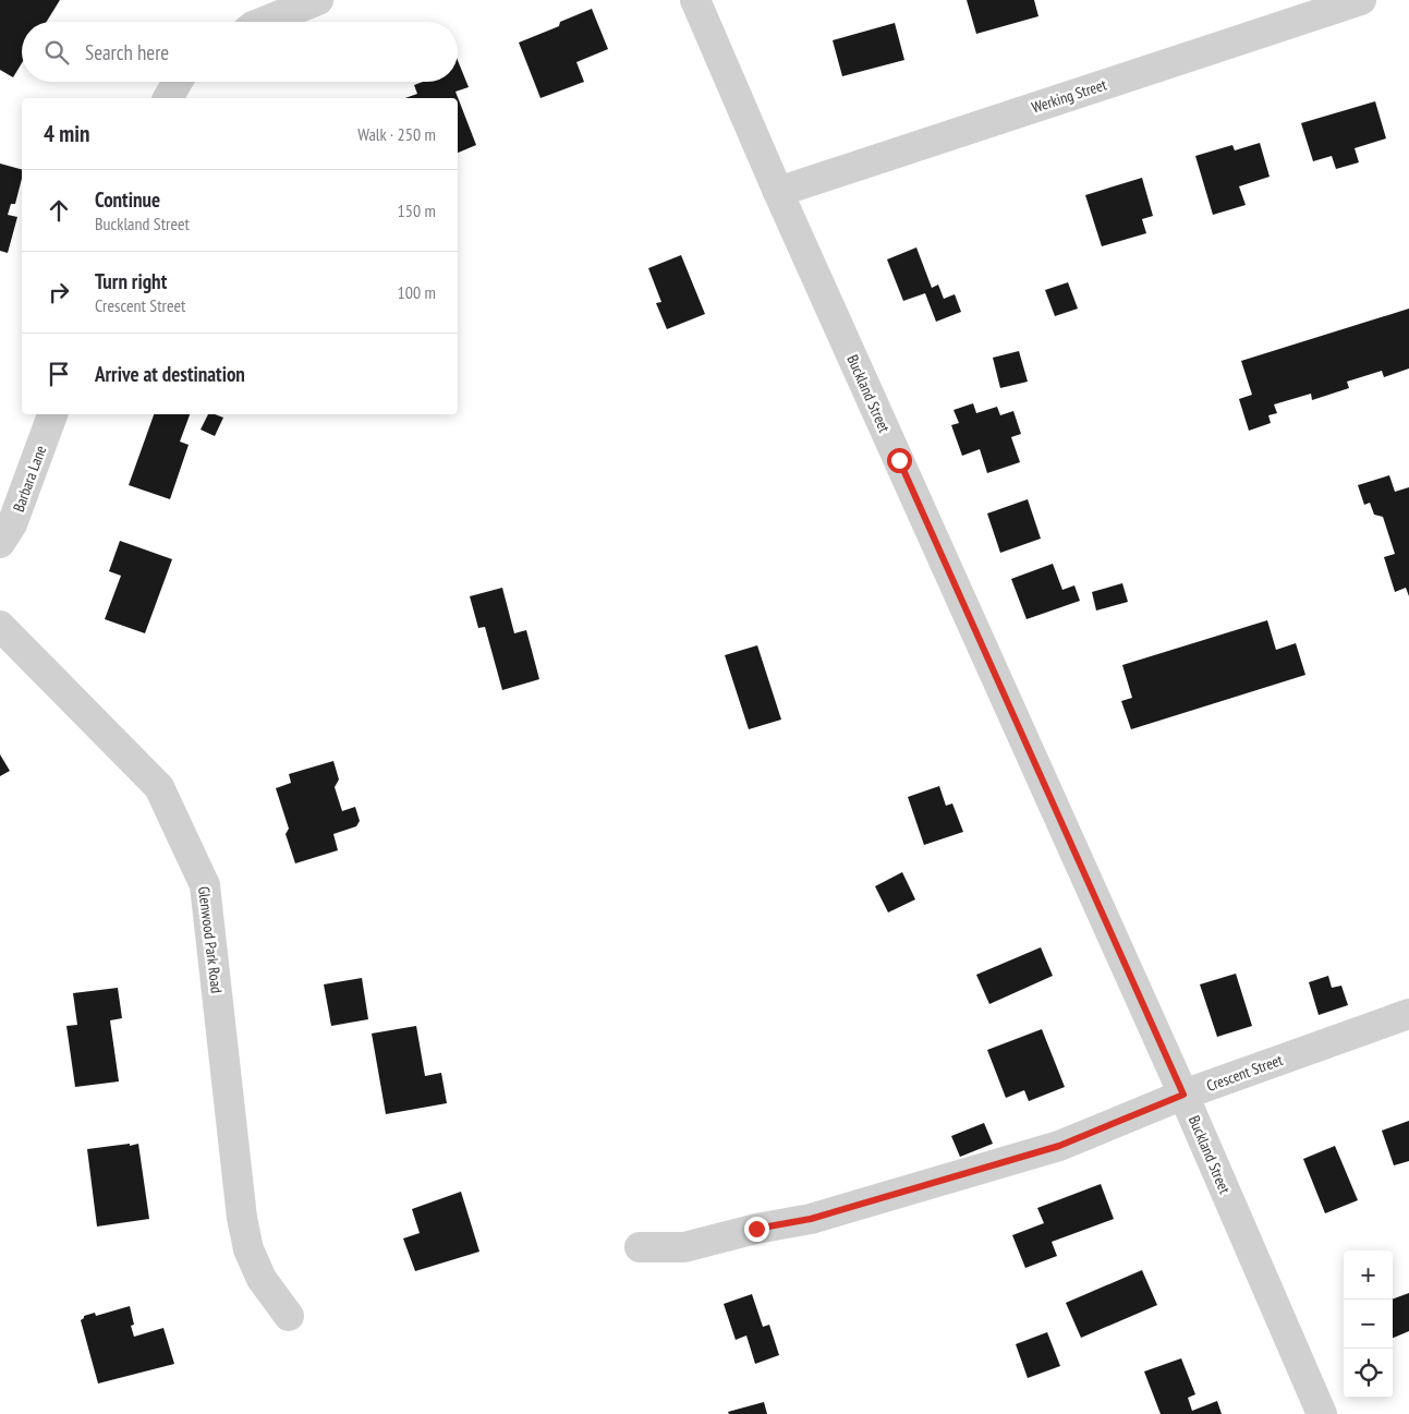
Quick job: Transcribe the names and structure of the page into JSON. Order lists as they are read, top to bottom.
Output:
{
  "streets": {
    "street": [
      "Werking Street",
      "Buckland Street",
      "Barbara Lane",
      "Glenwood Park Road",
      "Crescent Street"
    ]
  },
  "crossings": [
    ["Werking Street", "Buckland Street"],
    ["Buckland Street", "Crescent Street"]
  ],
  "page": {
    "search": "Search here",
    "heading": ["4 min", "Walk · 250 m"],
    "list": [
      ["Continue", "Buckland Street", "150 m"],
      ["Turn right", "Crescent Street", "100 m"],
      "Arrive at destination"
    ],
    "map_buttons": ["+", "−"]
  }
}
